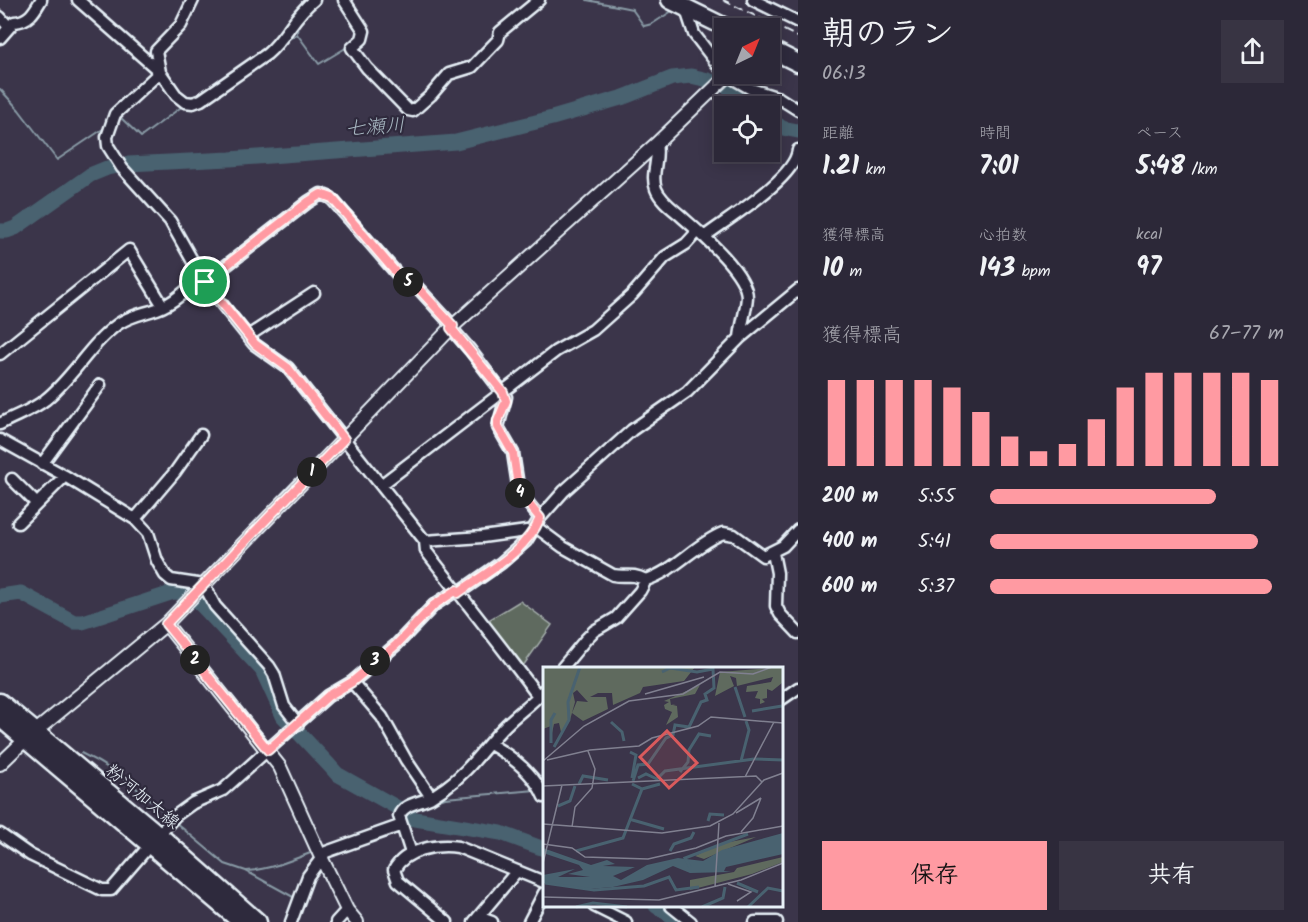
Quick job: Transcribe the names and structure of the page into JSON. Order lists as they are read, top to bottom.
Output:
{
  "streets": {
    "main road": ["粉河加太線"]
  },
  "water": ["七瀬川"],
  "north": "top right",
  "page": {
    "heading": ["朝のラン", "06:13"],
    "stats": [
      ["距離", "1.21 km"],
      ["時間", "7:01"],
      ["ペース", "5:48 /km"],
      ["獲得標高", "10 m"],
      ["心拍数", "143 bpm"],
      ["kcal", "97"]
    ],
    "pins": [
      "5",
      "1",
      "4",
      "2",
      "3"
    ],
    "chart": ["獲得標高", "67–77 m"],
    "list": [
      {
        "name": "200 m",
        "note": "5:55"
      },
      {
        "name": "400 m",
        "note": "5:41"
      },
      {
        "name": "600 m",
        "note": "5:37"
      }
    ],
    "buttons": ["保存", "共有"]
  }
}
